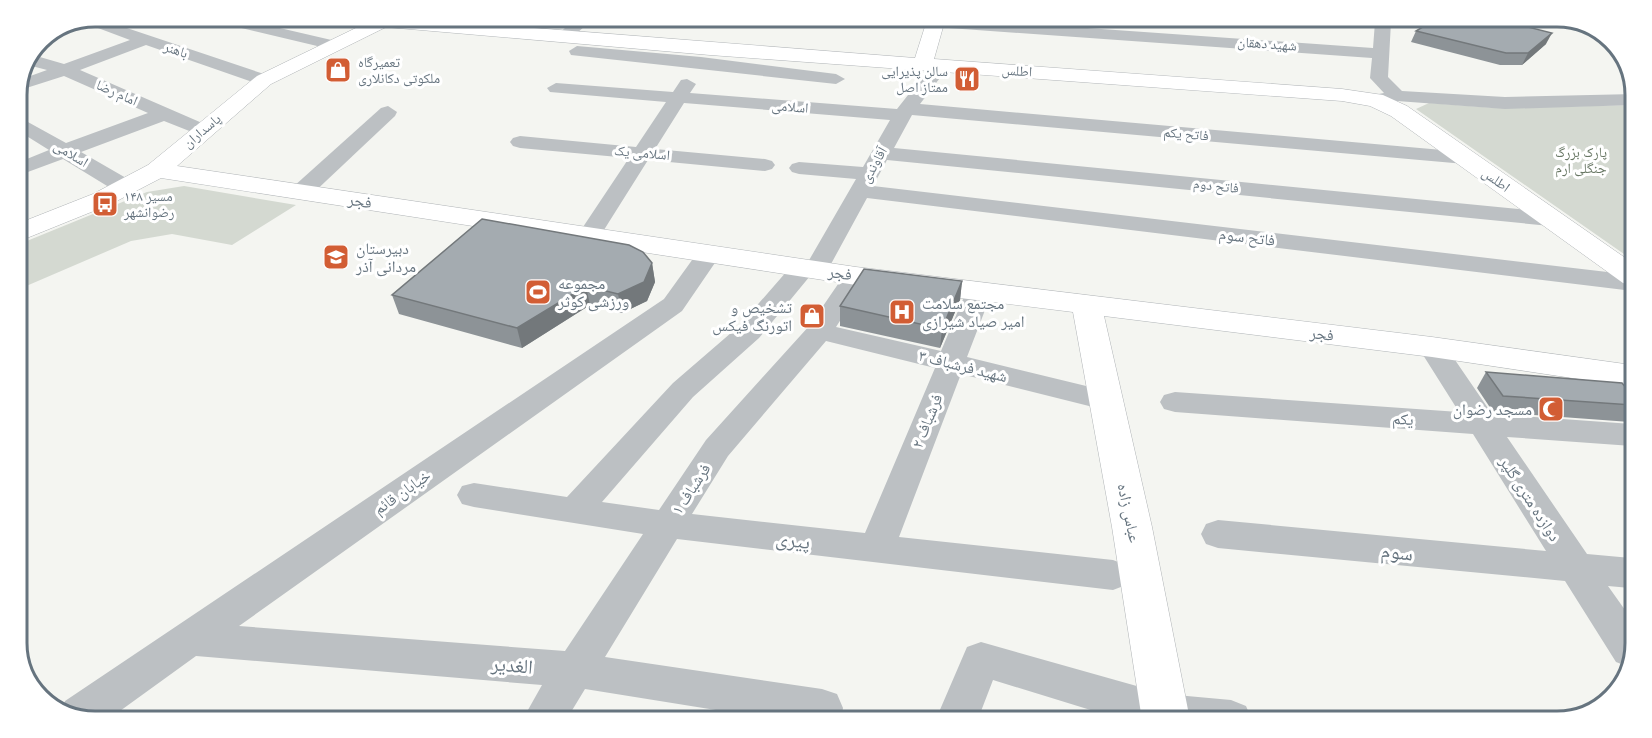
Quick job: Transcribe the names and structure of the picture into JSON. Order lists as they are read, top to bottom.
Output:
{
  "streets": {
    "main road": [
      "اطلس",
      "پاسداران",
      "فجر",
      "عباس زاده"
    ],
    "street": [
      "شهید دهقان",
      "باهنر",
      "امام رضا",
      "اسلامی",
      "فاتح یکم",
      "اسلامی یک",
      "آقاوندی",
      "فاتح دوم",
      "فاتح سوم",
      "شهید فرشباف ۳",
      "یکم",
      "فرشباف ۲",
      "فرشباف ۱",
      "خیابان قائم",
      "دوازده متری گلپر",
      "پیری",
      "سوم",
      "الغدیر"
    ]
  },
  "crossings": [
    ["باهنر", "پاسداران"],
    ["اطلس", "فاتح یکم"],
    ["اطلس", "آقاوندی"],
    ["اطلس", "فاتح دوم"],
    ["امام رضا", "پاسداران"],
    ["اسلامی", "پاسداران"],
    ["اسلامی", "فاتح یکم"],
    ["اسلامی", "آقاوندی"],
    ["پاسداران", "فجر"],
    ["فاتح یکم", "آقاوندی"],
    ["آقاوندی", "فاتح دوم"],
    ["آقاوندی", "فجر"],
    ["آقاوندی", "فاتح سوم"],
    ["آقاوندی", "پیری"],
    ["فجر", "فرشباف ۲"],
    ["فجر", "فرشباف ۱"],
    ["فجر", "خیابان قائم"],
    ["فجر", "دوازده متری گلپر"],
    ["فجر", "عباس زاده"],
    ["شهید فرشباف ۳", "فرشباف ۲"],
    ["شهید فرشباف ۳", "فرشباف ۱"],
    ["شهید فرشباف ۳", "عباس زاده"],
    ["یکم", "دوازده متری گلپر"],
    ["فرشباف ۲", "پیری"],
    ["فرشباف ۱", "پیری"],
    ["فرشباف ۱", "الغدیر"],
    ["خیابان قائم", "الغدیر"],
    ["دوازده متری گلپر", "سوم"]
  ],
  "parks": ["پارک بزرگ جنگلی ارم"],
  "places": {
    "shop": ["تعمیرگاه ملکوتی دکانلاری", "تشخیص و اتورنگ فیکس"],
    "restaurant": ["سالن پذیرایی ممتاز اصل"],
    "bus stop": ["مسیر ۱۴۸ رضوانشهر"],
    "school or university": ["دبیرستان مردانی آذر"],
    "sports": ["مجموعه ورزشی کوثر"],
    "hospital": ["مجتمع سلامت امیر صیاد شیرازی"],
    "mosque": ["مسجد رضوان"]
  }
}
